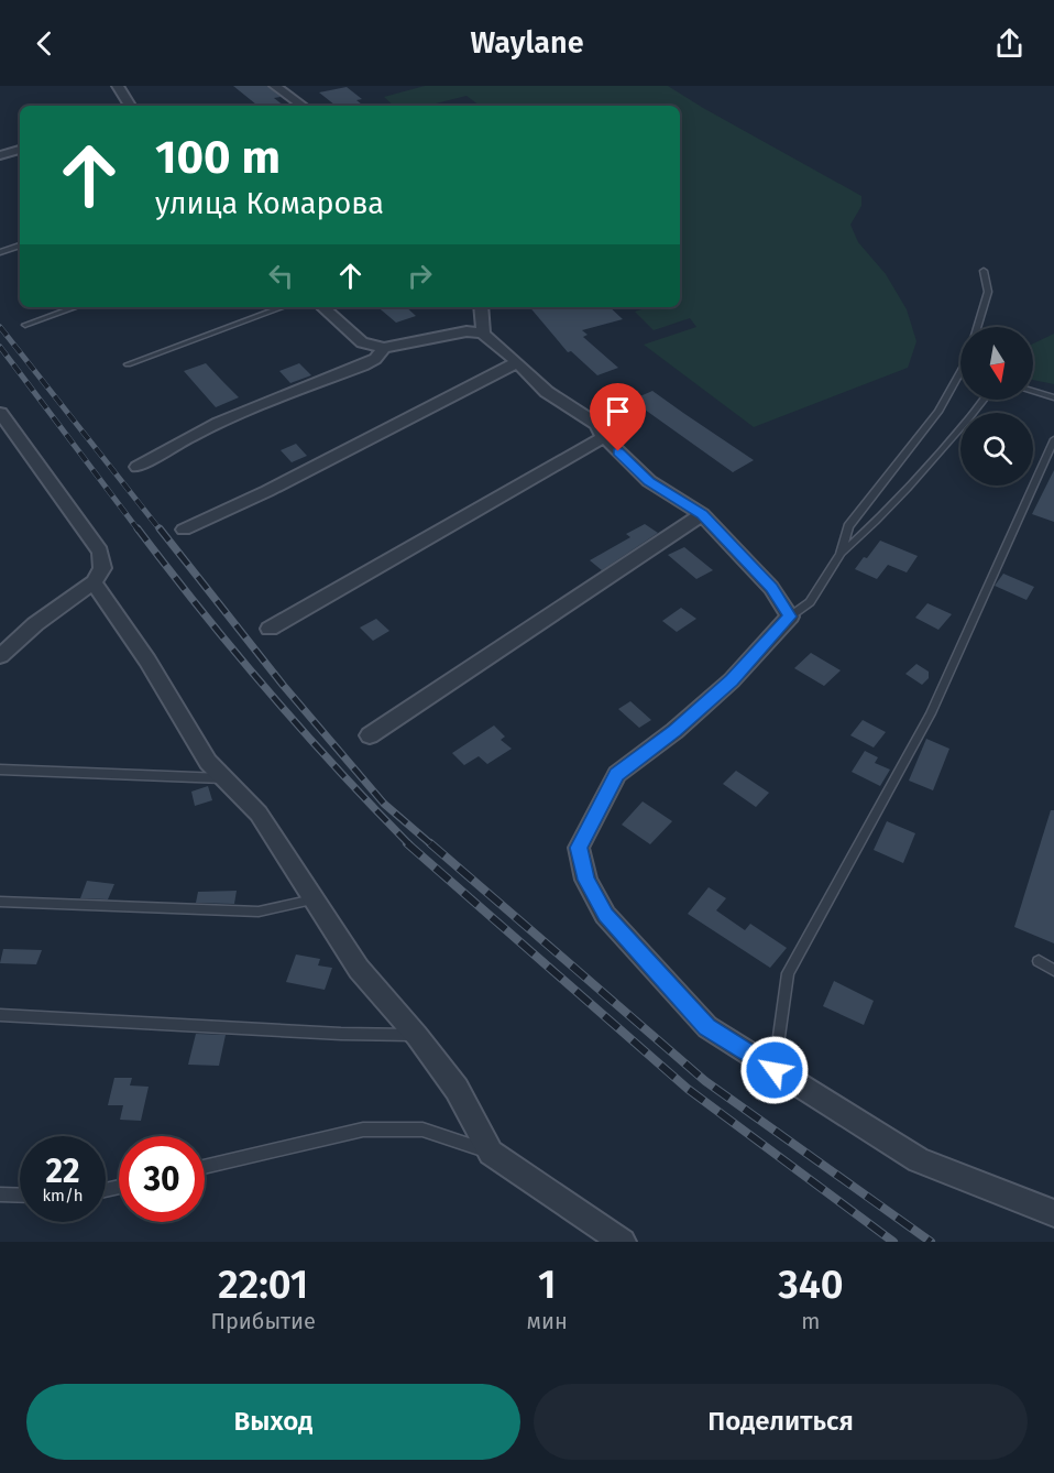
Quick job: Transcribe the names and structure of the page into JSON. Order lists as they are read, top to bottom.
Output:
{
  "north": "bottom",
  "page": {
    "header": "Waylane",
    "turn": ["100 m", "улица Комарова"],
    "speed": "22 km/h",
    "limit": "30",
    "eta": [
      "22:01",
      "Прибытие",
      "1",
      "мин",
      "340",
      "m"
    ],
    "buttons": ["Выход", "Поделиться"]
  }
}
